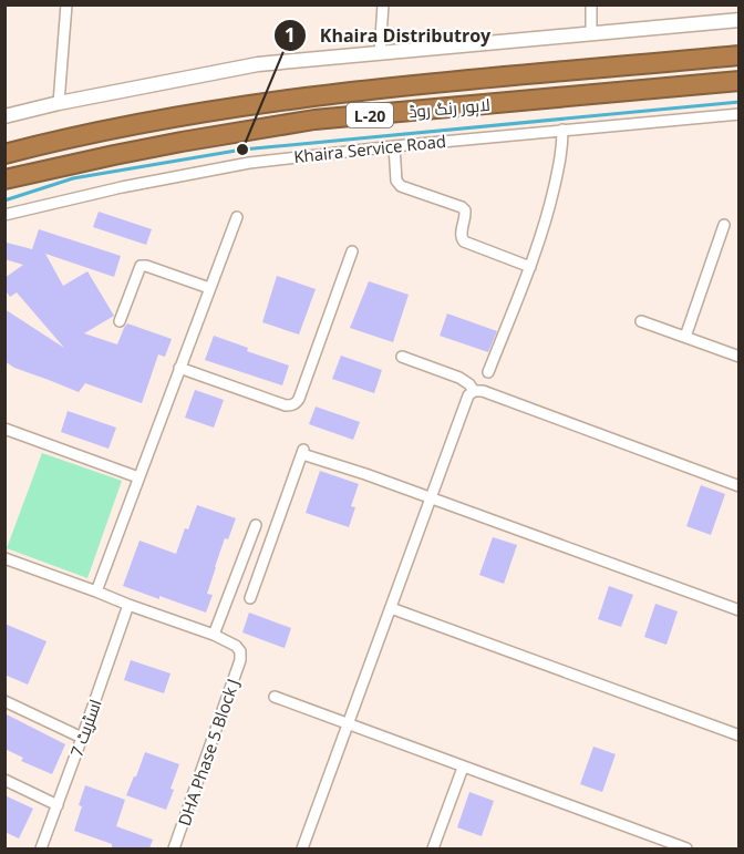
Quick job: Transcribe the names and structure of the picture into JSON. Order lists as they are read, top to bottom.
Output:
{
  "streets": {
    "highway": ["لاہور رنگ روڈ", "L-20"],
    "street": ["Khaira Service Road", "اسٹریٹ 7", "DHA Phase 5 Block J"]
  },
  "places": ["Khaira Distributroy"]
}
